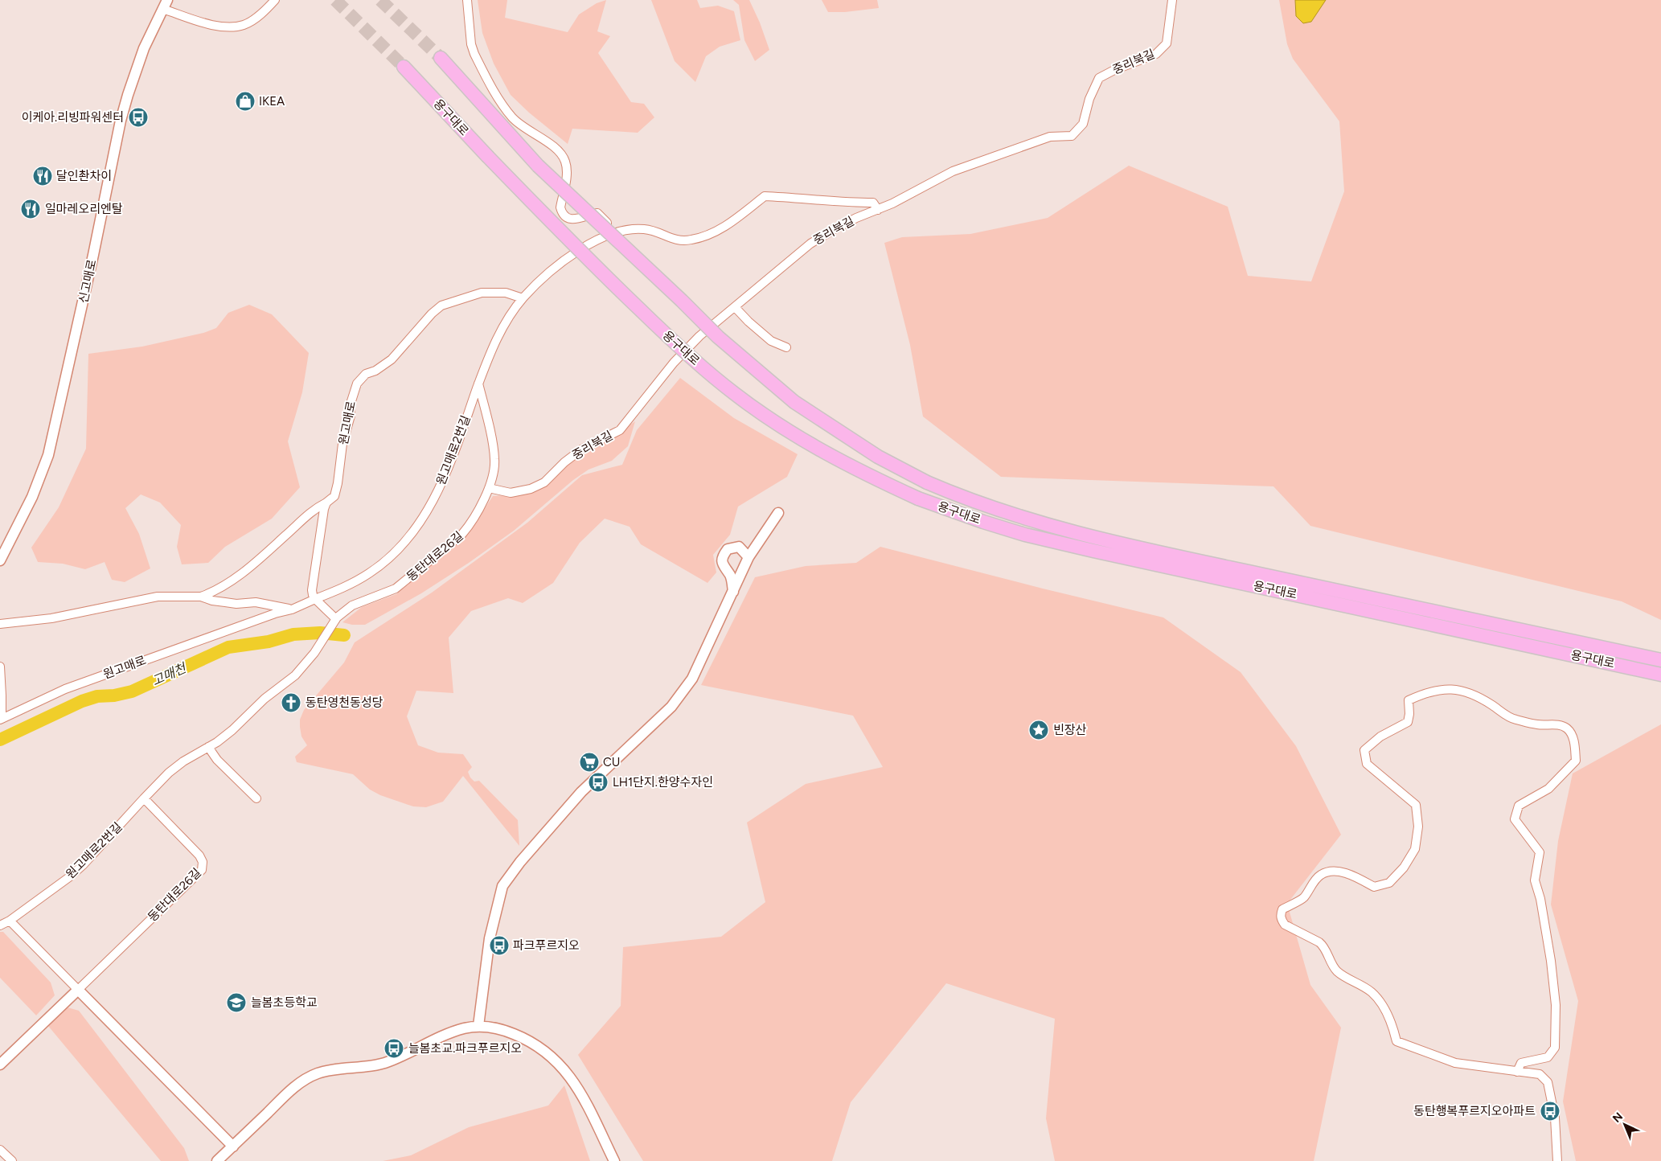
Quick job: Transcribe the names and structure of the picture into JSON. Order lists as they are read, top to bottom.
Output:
{
  "streets": {
    "highway": ["용구대로"],
    "street": [
      "중리북길",
      "신고매로",
      "원고매로",
      "원고매로2번길",
      "동탄대로26길"
    ]
  },
  "crossings": [
    ["중리북길", "동탄대로26길"],
    ["원고매로", "원고매로2번길"],
    ["원고매로2번길", "동탄대로26길"]
  ],
  "water": ["고매천"],
  "places": {
    "shop": ["IKEA"],
    "bus stop": [
      "이케아.리빙파워센터",
      "LH1단지.한양수자인",
      "파크푸르지오",
      "늘봄초교.파크푸르지오",
      "동탄행복푸르지오아파트"
    ],
    "restaurant": ["달인촨차이", "일마레오리엔탈"],
    "church": ["동탄영천동성당"],
    "place": ["빈장산"],
    "supermarket": ["CU"],
    "school or university": ["늘봄초등학교"]
  },
  "north": "top left"
}
